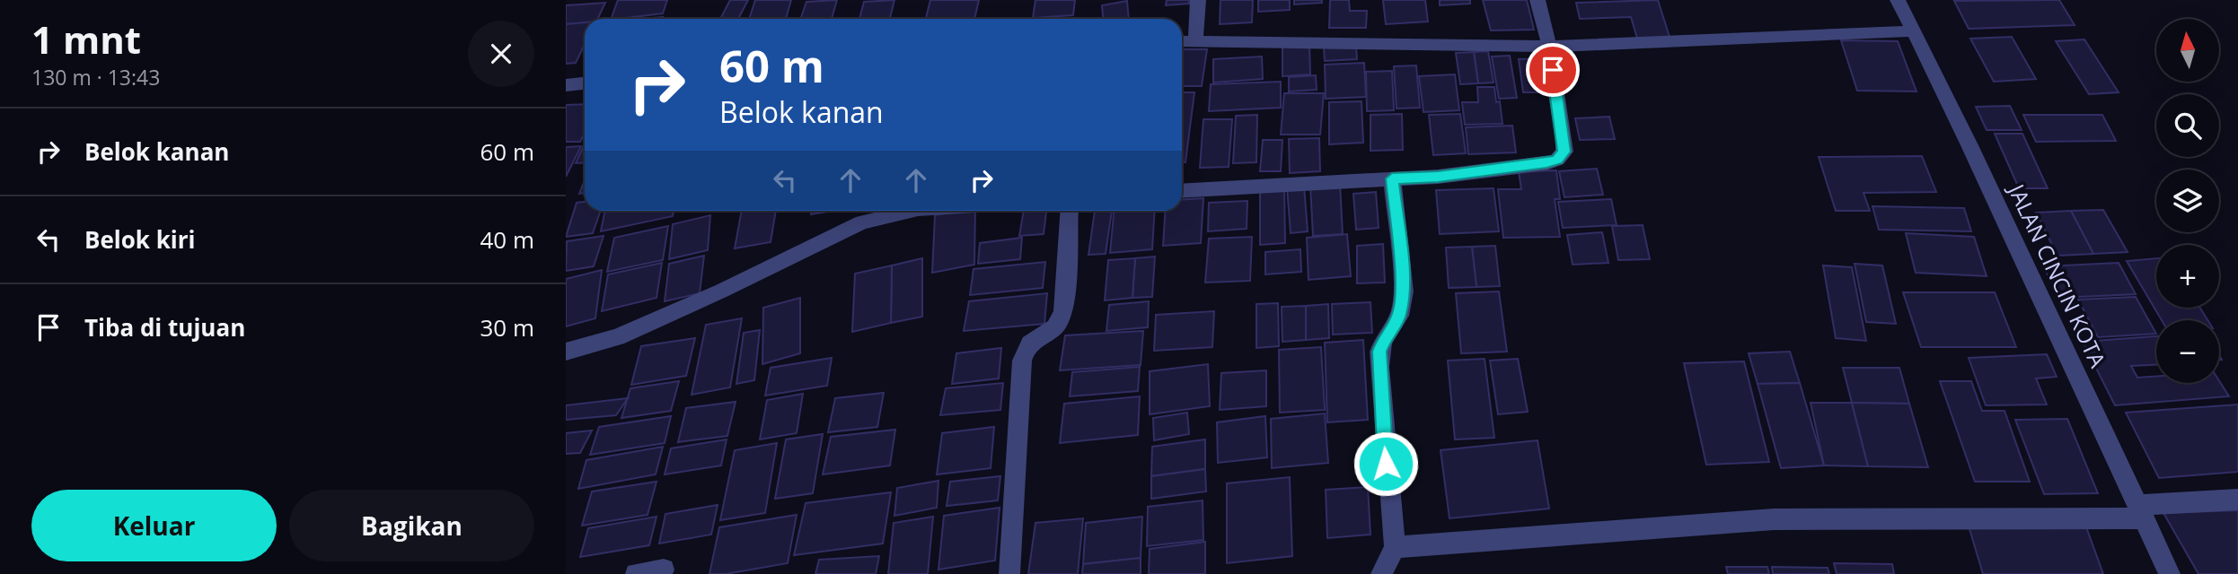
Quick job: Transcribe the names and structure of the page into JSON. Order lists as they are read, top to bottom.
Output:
{
  "streets": {
    "street": ["JALAN CINCIN KOTA"]
  },
  "north": "top",
  "page": {
    "heading": ["1 mnt", "130 m · 13:43"],
    "map_buttons": ["+", "−"],
    "turn": ["60 m", "Belok kanan"],
    "list": [
      {
        "name": "Belok kanan",
        "value": "60 m"
      },
      {
        "name": "Belok kiri",
        "value": "40 m"
      },
      {
        "name": "Tiba di tujuan",
        "value": "30 m"
      }
    ],
    "buttons": ["Keluar", "Bagikan"]
  }
}
